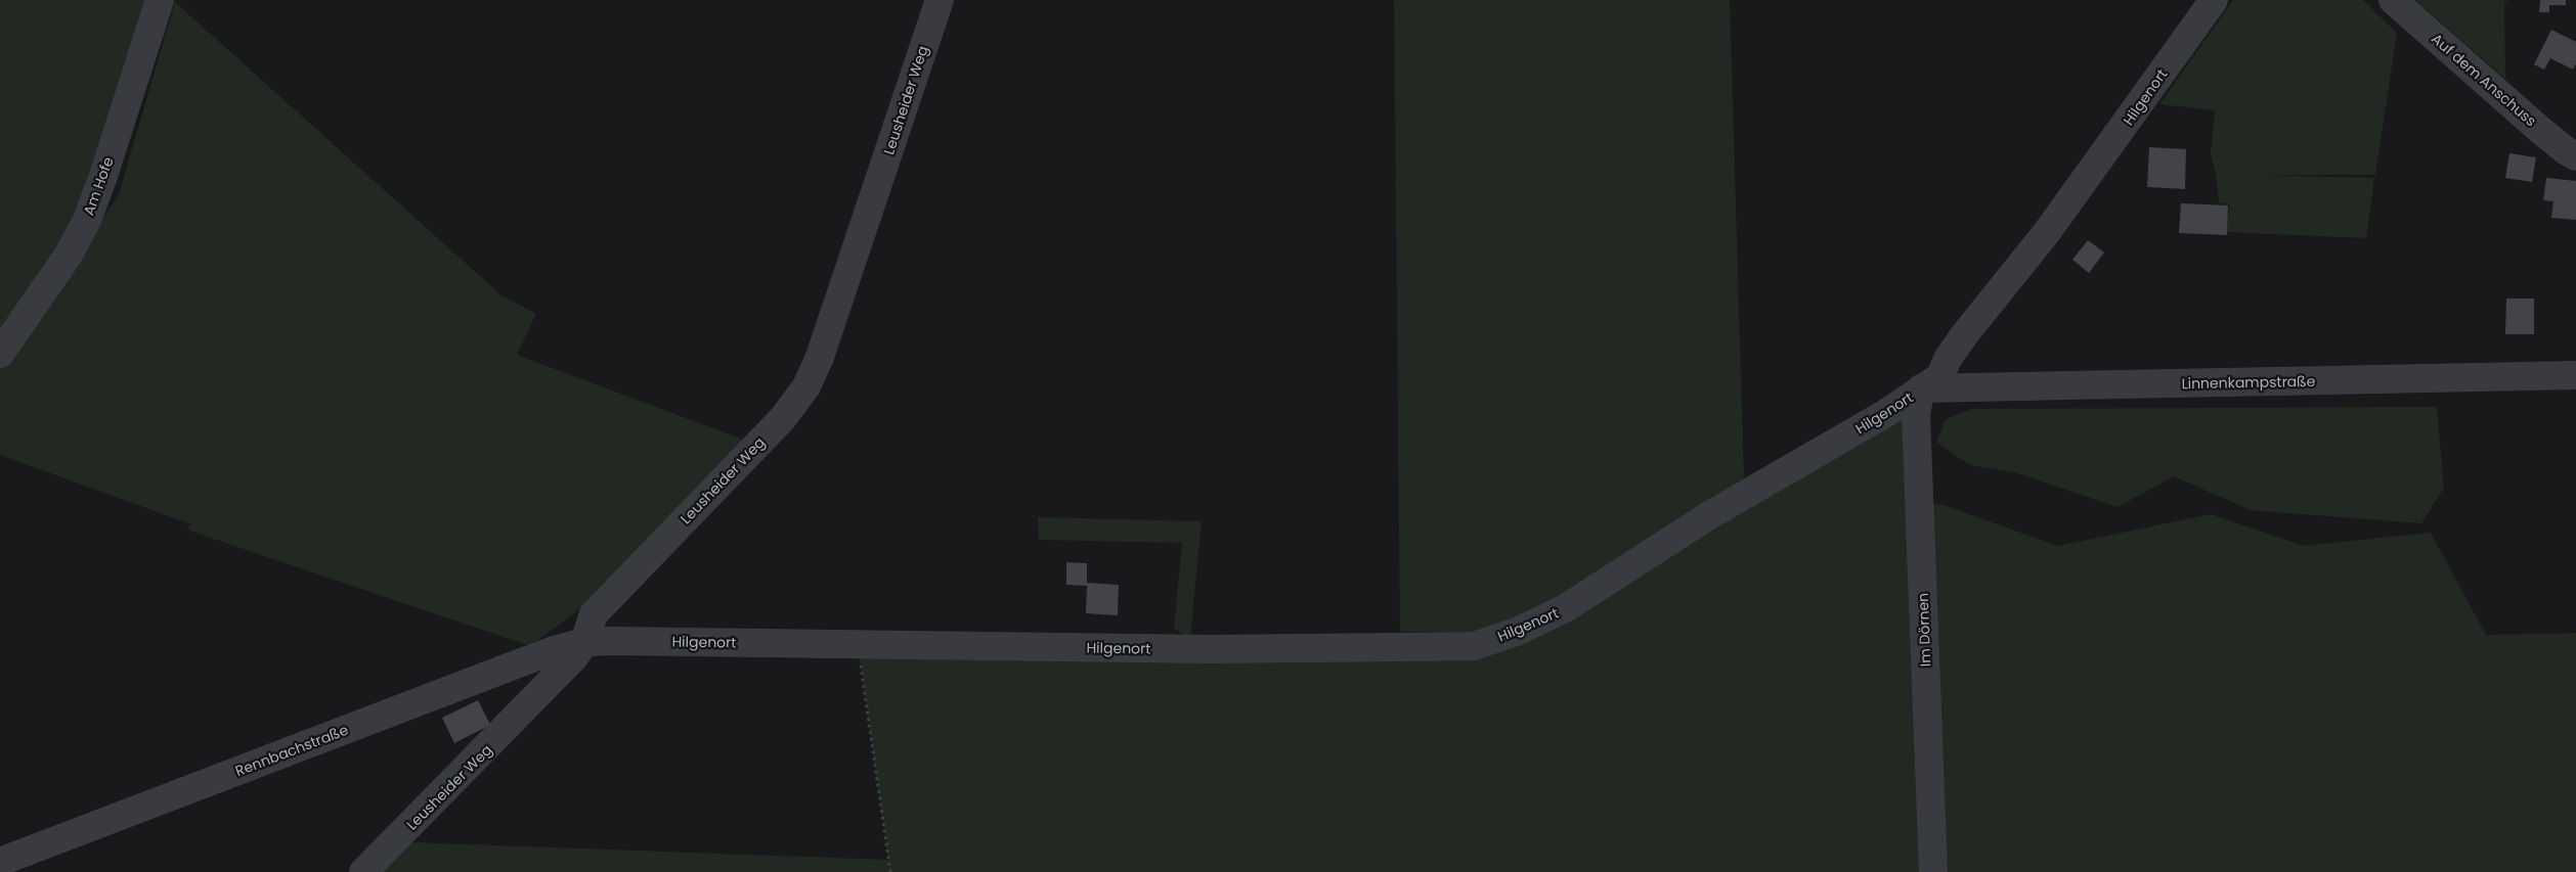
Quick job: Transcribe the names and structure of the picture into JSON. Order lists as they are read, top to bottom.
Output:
{
  "streets": {
    "street": [
      "Auf dem Anschuss",
      "Hilgenort",
      "Leusheider Weg",
      "Am Hofe",
      "Linnenkampstraße",
      "Im Dörnen",
      "Rennbachstraße"
    ]
  },
  "crossings": [
    ["Hilgenort", "Leusheider Weg"],
    ["Hilgenort", "Linnenkampstraße"],
    ["Hilgenort", "Im Dörnen"],
    ["Hilgenort", "Rennbachstraße"],
    ["Leusheider Weg", "Rennbachstraße"],
    ["Linnenkampstraße", "Im Dörnen"]
  ]
}
